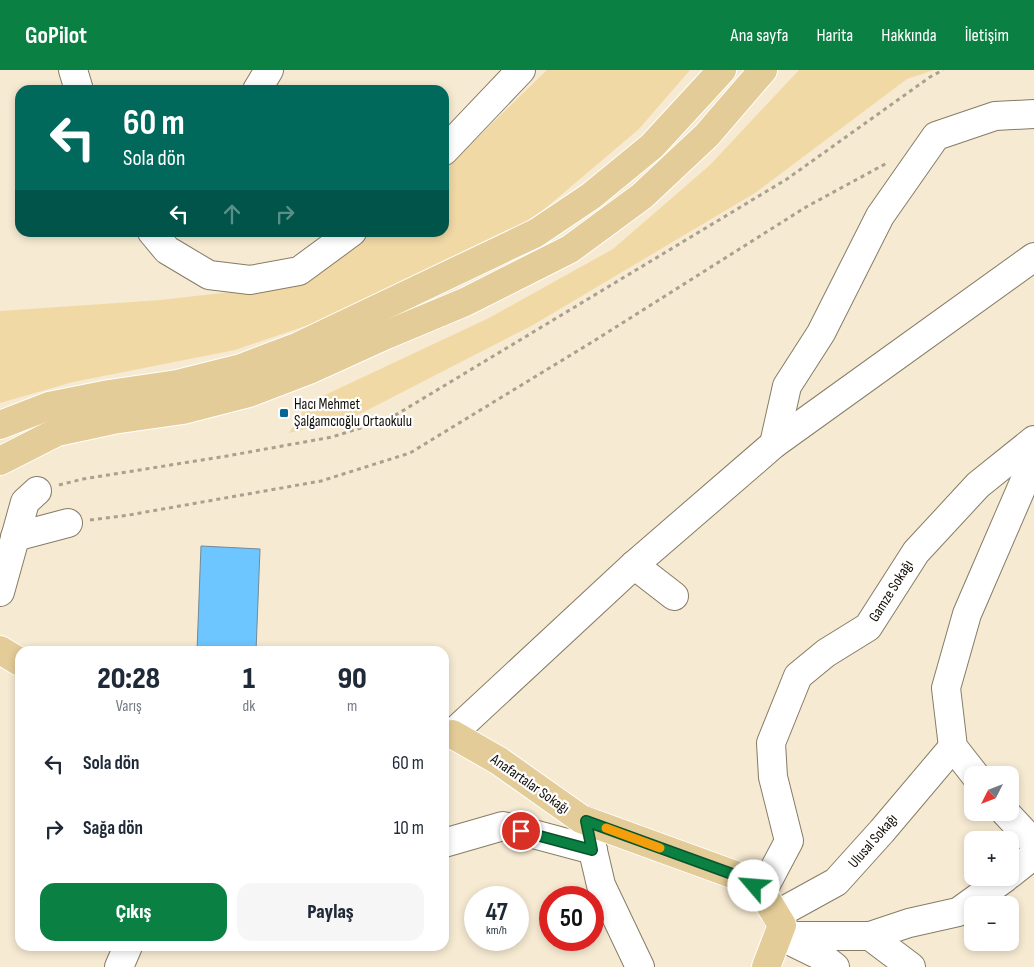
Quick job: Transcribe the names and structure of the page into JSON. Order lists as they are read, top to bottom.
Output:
{
  "streets": {
    "main road": ["Anafartalar Sokağı"],
    "street": ["Gamze Sokağı", "Ulusal Sokağı"]
  },
  "crossings": [
    ["Gamze Sokağı", "Anafartalar Sokağı"],
    ["Anafartalar Sokağı", "Ulusal Sokağı"]
  ],
  "places": {
    "transit": ["Hacı Mehmet Şalgamcıoğlu Ortaokulu"]
  },
  "north": "bottom left",
  "page": {
    "header": "GoPilot",
    "nav": [
      "Ana sayfa",
      "Harita",
      "Hakkında",
      "İletişim"
    ],
    "turn": ["60 m", "Sola dön"],
    "eta": [
      "20:28",
      "Varış",
      "1",
      "dk",
      "90",
      "m"
    ],
    "list": [
      {
        "name": "Sola dön",
        "value": "60 m"
      },
      {
        "name": "Sağa dön",
        "value": "10 m"
      }
    ],
    "map_buttons": ["+", "−"],
    "buttons": ["Çıkış", "Paylaş"],
    "speed": "47 km/h",
    "limit": "50"
  }
}
